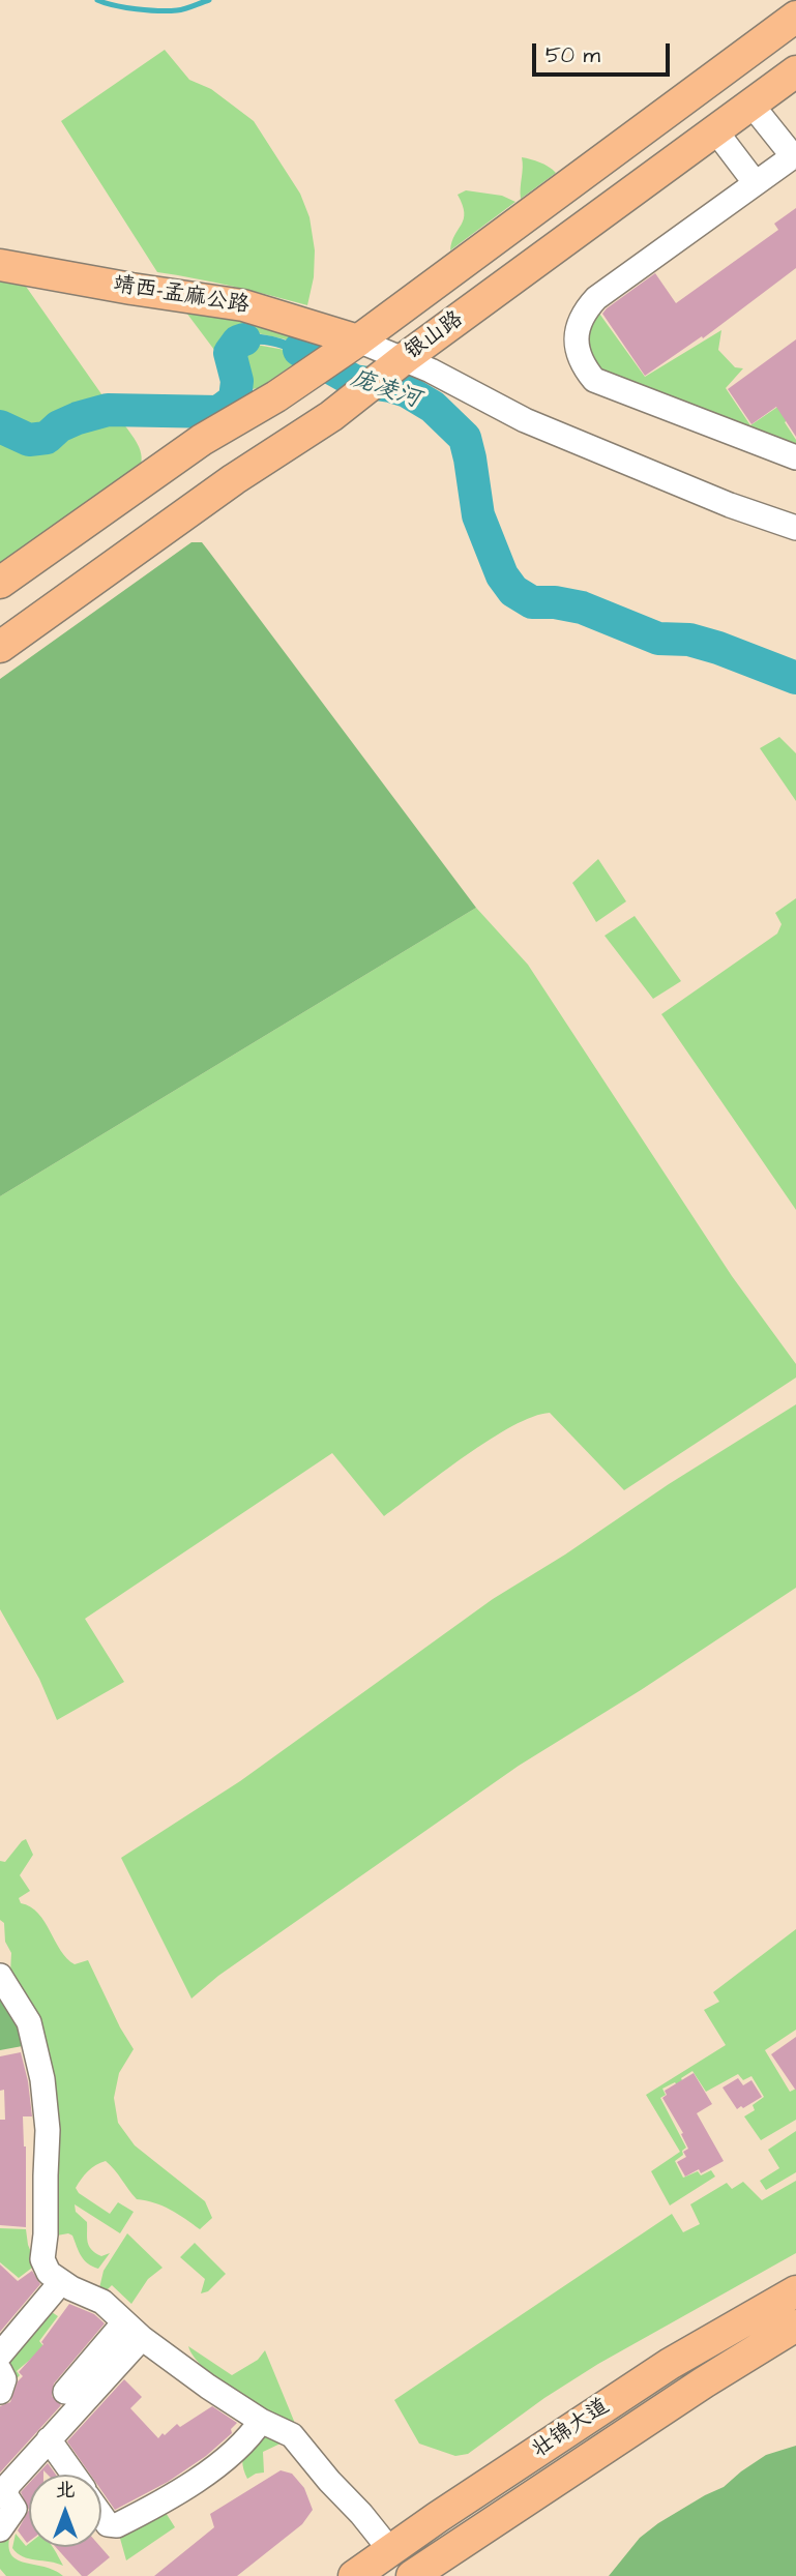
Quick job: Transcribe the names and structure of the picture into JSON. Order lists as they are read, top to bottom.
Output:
{
  "streets": {
    "main road": ["靖西-孟麻公路", "银山路", "壮锦大道"]
  },
  "crossings": [
    ["靖西-孟麻公路", "银山路"]
  ],
  "water": ["庞凌河"],
  "scale_bar": "50 m",
  "north": "top"
}
